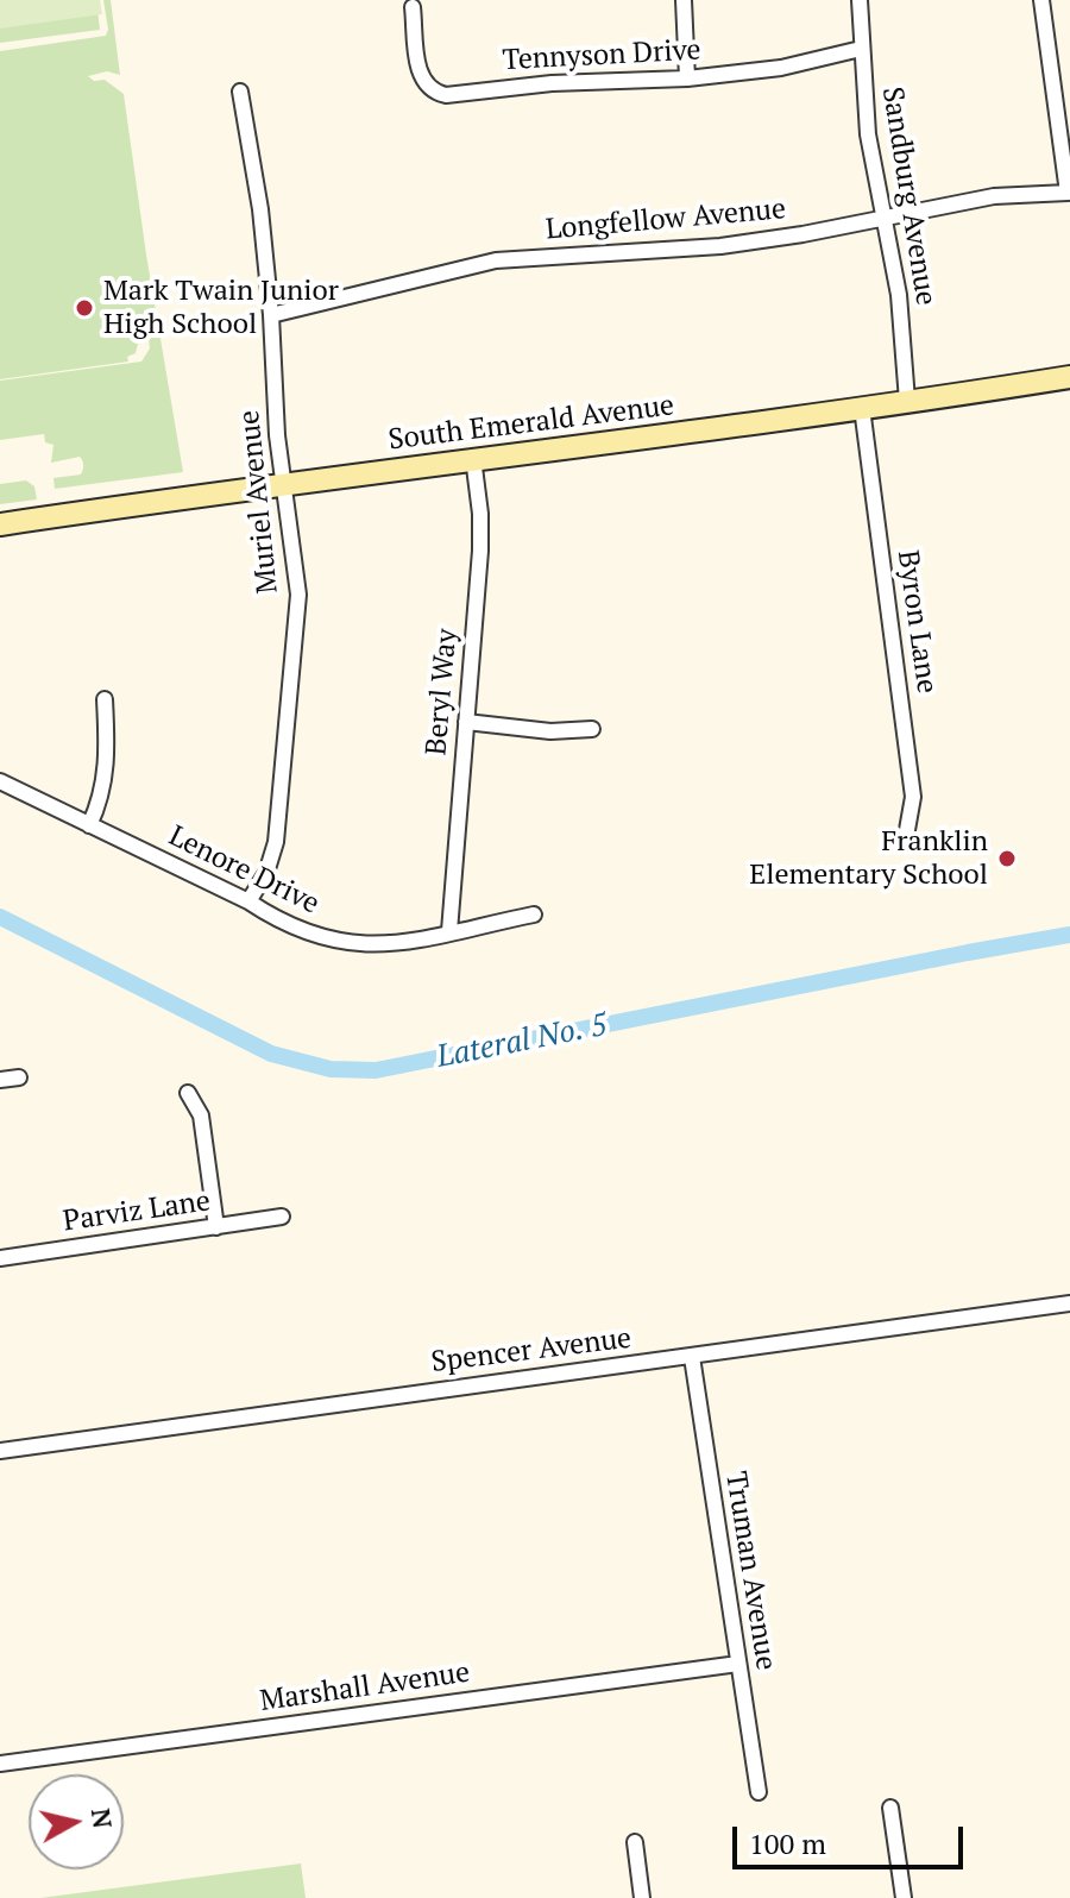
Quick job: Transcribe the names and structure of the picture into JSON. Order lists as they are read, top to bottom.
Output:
{
  "streets": {
    "street": [
      "Tennyson Drive",
      "Sandburg Avenue",
      "Longfellow Avenue",
      "South Emerald Avenue",
      "Muriel Avenue",
      "Byron Lane",
      "Beryl Way",
      "Lenore Drive",
      "Parviz Lane",
      "Spencer Avenue",
      "Truman Avenue",
      "Marshall Avenue"
    ]
  },
  "crossings": [
    ["Tennyson Drive", "Sandburg Avenue"],
    ["Sandburg Avenue", "Longfellow Avenue"],
    ["Sandburg Avenue", "South Emerald Avenue"],
    ["Longfellow Avenue", "Muriel Avenue"],
    ["South Emerald Avenue", "Muriel Avenue"],
    ["South Emerald Avenue", "Byron Lane"],
    ["South Emerald Avenue", "Beryl Way"],
    ["Muriel Avenue", "Lenore Drive"],
    ["Beryl Way", "Lenore Drive"],
    ["Spencer Avenue", "Truman Avenue"],
    ["Truman Avenue", "Marshall Avenue"]
  ],
  "water": ["Lateral No. 5"],
  "places": ["Mark Twain Junior High School", "Franklin Elementary School"],
  "scale_bar": "100 m",
  "north": "right"
}
